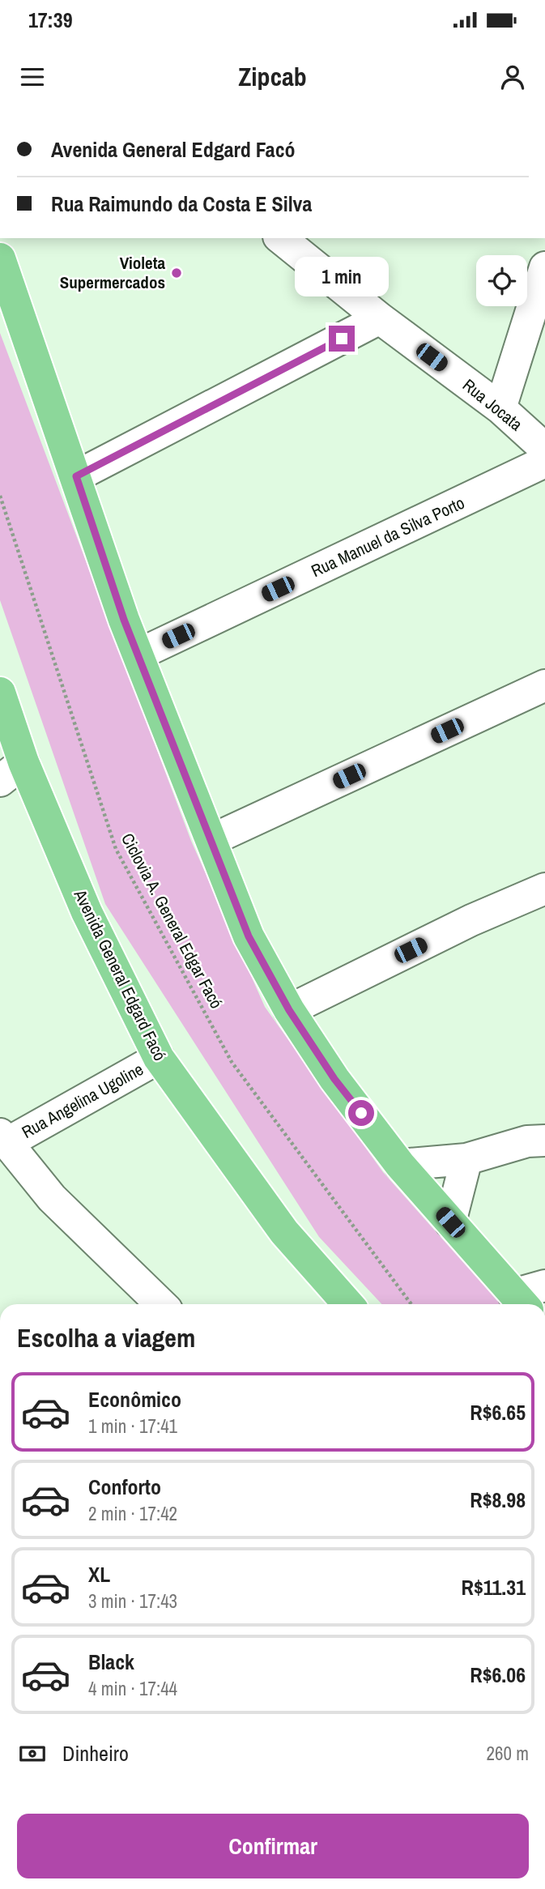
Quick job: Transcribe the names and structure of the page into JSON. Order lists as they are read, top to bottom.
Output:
{
  "streets": {
    "main road": ["Avenida General Edgard Facó"],
    "street": ["Rua Jocata", "Rua Manuel da Silva Porto", "Rua Angelina Ugoline"],
    "path": ["Ciclovia A. General Edgar Facó"]
  },
  "crossings": [
    ["Avenida General Edgard Facó", "Rua Angelina Ugoline"]
  ],
  "places": ["Violeta Supermercados"],
  "page": {
    "status": "17:39",
    "header": "Zipcab",
    "banner": ["Avenida General Edgard Facó", "Rua Raimundo da Costa E Silva"],
    "bubble": "1 min",
    "heading": "Escolha a viagem",
    "list": [
      {
        "name": "Econômico",
        "note": "1 min · 17:41",
        "value": "R$6.65"
      },
      {
        "name": "Conforto",
        "note": "2 min · 17:42",
        "value": "R$8.98"
      },
      {
        "name": "XL",
        "note": "3 min · 17:43",
        "value": "R$11.31"
      },
      {
        "name": "Black",
        "note": "4 min · 17:44",
        "value": "R$6.06"
      }
    ],
    "pay": ["Dinheiro", "260 m"],
    "buttons": "Confirmar"
  }
}
